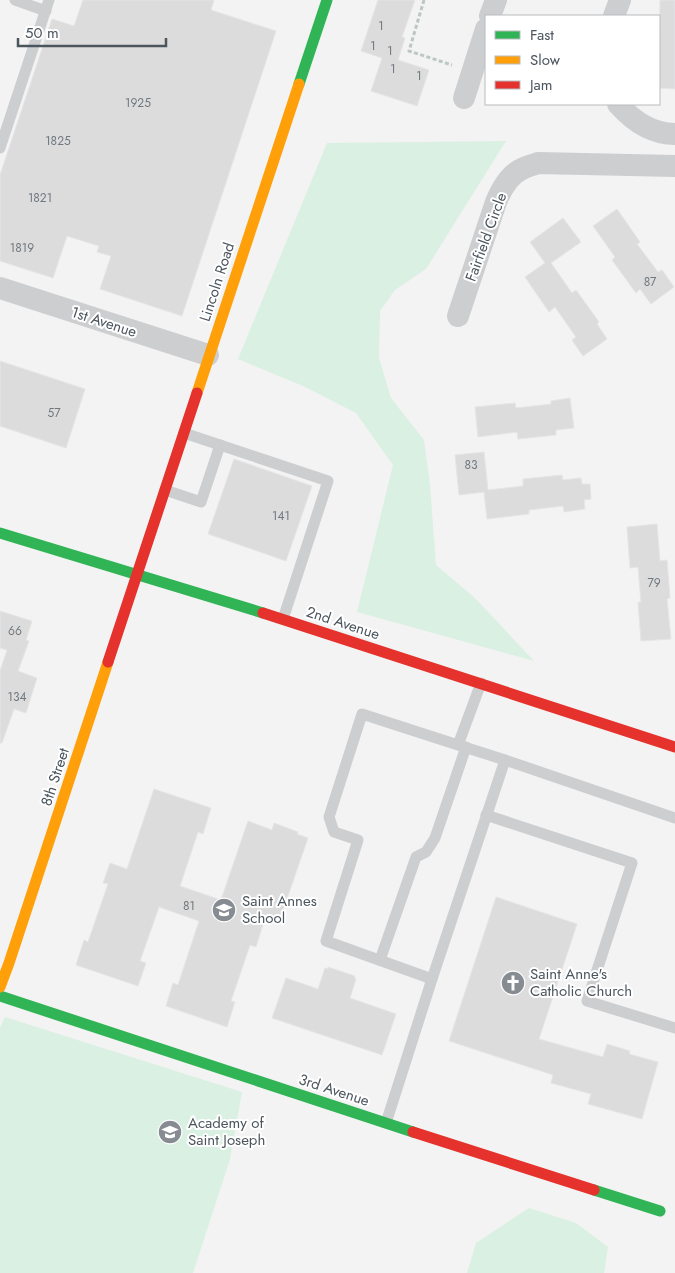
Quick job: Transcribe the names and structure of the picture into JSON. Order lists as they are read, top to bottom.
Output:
{
  "streets": {
    "street": [
      "Fairfield Circle",
      "Lincoln Road",
      "1st Avenue",
      "2nd Avenue",
      "8th Street",
      "3rd Avenue"
    ]
  },
  "crossings": [
    ["Lincoln Road", "1st Avenue"],
    ["Lincoln Road", "2nd Avenue"],
    ["Lincoln Road", "8th Street"],
    ["2nd Avenue", "8th Street"]
  ],
  "places": {
    "school or university": ["Saint Annes School", "Academy of Saint Joseph"],
    "church": ["Saint Anne's Catholic Church"]
  },
  "house_numbers": [
    "1",
    "1",
    "1",
    "1",
    "1",
    "1925",
    "1825",
    "1821",
    "1819",
    "87",
    "57",
    "83",
    "141",
    "79",
    "66",
    "134",
    "81"
  ],
  "legend": ["Fast", "Slow", "Jam"],
  "scale_bar": "50 m"
}
